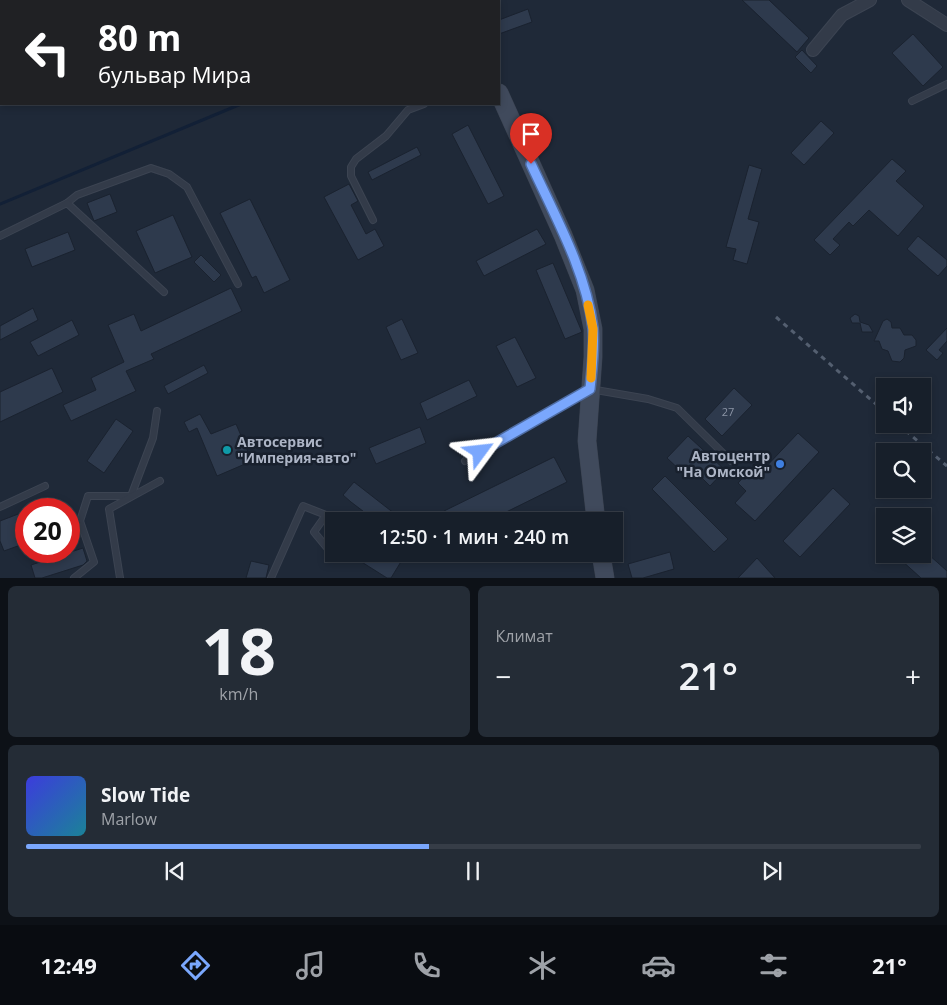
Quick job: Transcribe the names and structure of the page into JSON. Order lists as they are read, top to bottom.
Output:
{
  "places": ["Автосервис \"Империя-авто\"", "Автоцентр \"На Омской\""],
  "house_numbers": ["27"],
  "page": {
    "turn": ["80 m", "бульвар Мира"],
    "limit": "20",
    "trip": "12:50 · 1 мин · 240 m",
    "tile": [
      ["18", "km/h"],
      "Климат"
    ],
    "heat": ["−", "21°", "+"],
    "song": ["Slow Tide", "Marlow"],
    "tabs": ["12:49", "21°"]
  }
}
